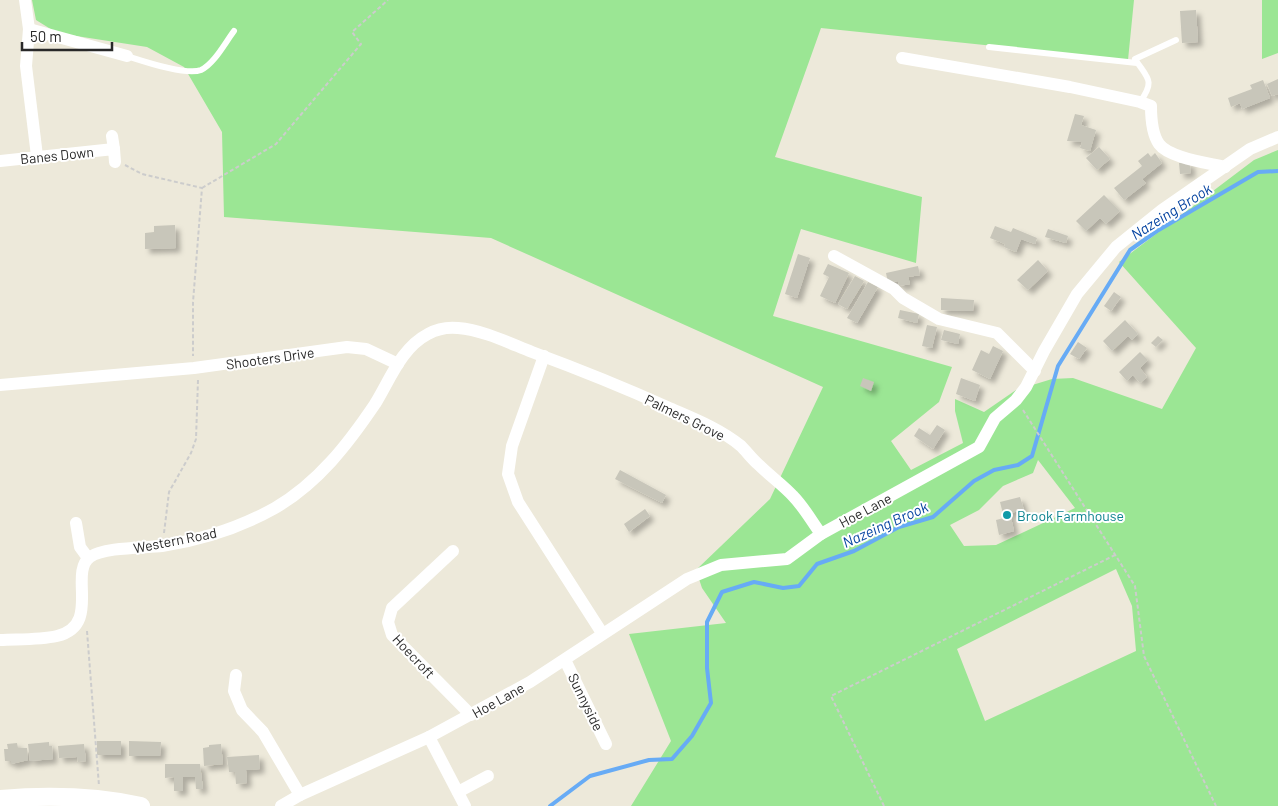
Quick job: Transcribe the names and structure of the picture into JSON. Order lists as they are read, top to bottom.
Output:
{
  "streets": {
    "street": [
      "Banes Down",
      "Shooters Drive",
      "Palmers Grove",
      "Hoe Lane",
      "Western Road",
      "Hoecroft",
      "Sunnyside"
    ]
  },
  "crossings": [
    ["Shooters Drive", "Palmers Grove"],
    ["Shooters Drive", "Western Road"],
    ["Palmers Grove", "Hoe Lane"],
    ["Palmers Grove", "Western Road"],
    ["Hoe Lane", "Hoecroft"],
    ["Hoe Lane", "Sunnyside"]
  ],
  "water": ["Nazeing Brook"],
  "places": ["Brook Farmhouse"],
  "scale_bar": "50 m"
}
